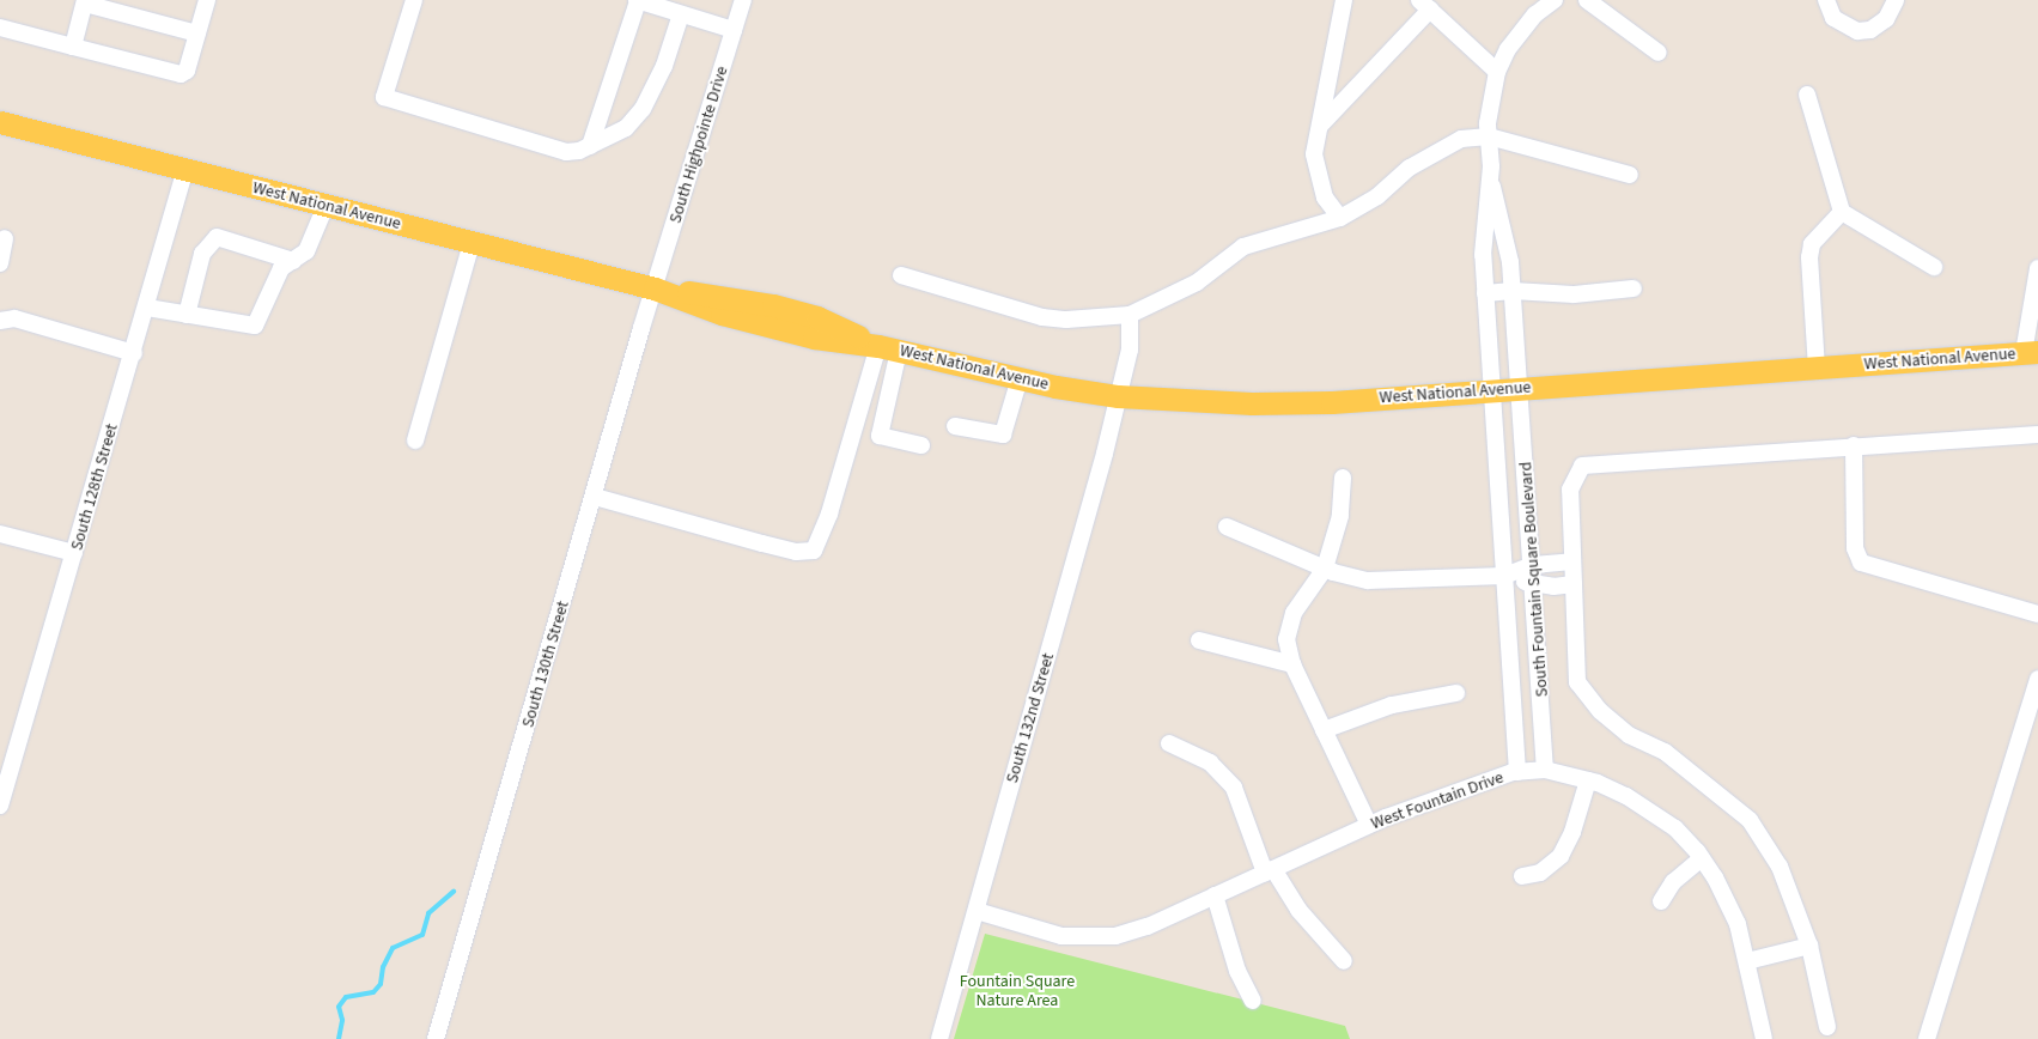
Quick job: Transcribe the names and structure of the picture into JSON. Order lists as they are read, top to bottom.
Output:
{
  "streets": {
    "main road": ["West National Avenue"],
    "street": [
      "South Highpointe Drive",
      "South 128th Street",
      "South Fountain Square Boulevard",
      "South 130th Street",
      "South 132nd Street",
      "West Fountain Drive"
    ]
  },
  "crossings": [
    ["South Highpointe Drive", "West National Avenue"],
    ["South Highpointe Drive", "South 130th Street"],
    ["West National Avenue", "South 128th Street"],
    ["West National Avenue", "South Fountain Square Boulevard"],
    ["West National Avenue", "South 130th Street"],
    ["West National Avenue", "South 132nd Street"],
    ["South Fountain Square Boulevard", "West Fountain Drive"],
    ["South 132nd Street", "West Fountain Drive"]
  ],
  "parks": ["Fountain Square Nature Area"]
}
